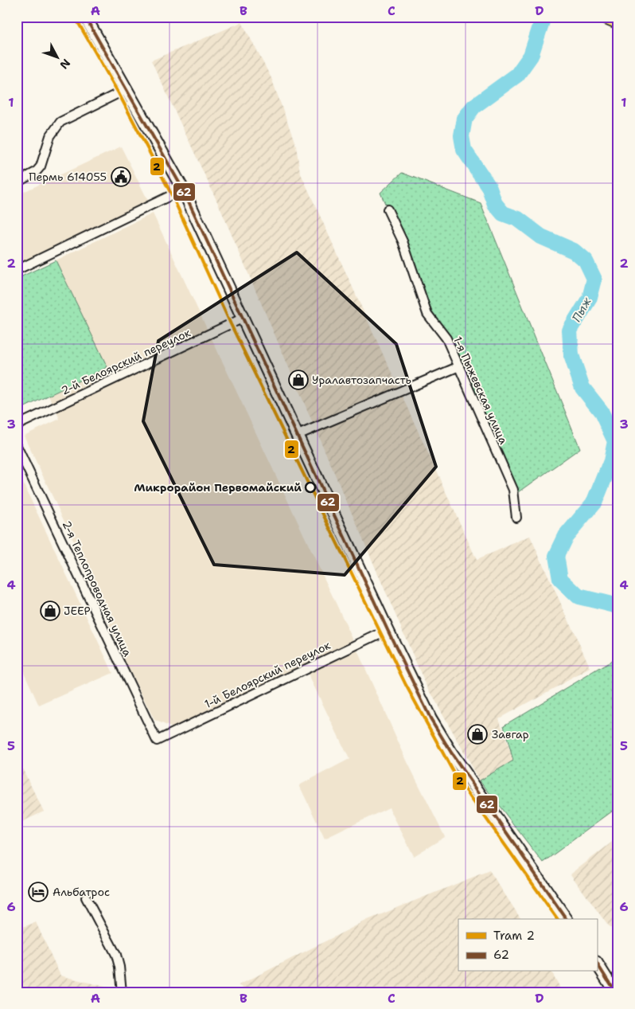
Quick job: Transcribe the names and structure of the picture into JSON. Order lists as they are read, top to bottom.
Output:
{
  "streets": {
    "street": [
      "2-й Белоярский переулок",
      "1-я Пыжевская улица",
      "2-я Теплопроводная улица",
      "1-й Белоярский переулок"
    ]
  },
  "crossings": [
    ["2-я Теплопроводная улица", "1-й Белоярский переулок"]
  ],
  "water": ["Пыж"],
  "places": {
    "public building": ["Пермь 614055"],
    "shop": ["Уралавтозапчасть", "JEEP", "Завгар"],
    "other": ["Микрорайон Первомайский"],
    "hotel": ["Альбатрос"]
  },
  "lines": ["tram line 2", "transit line 62"],
  "legend": ["Tram 2", "62"],
  "north": "bottom right",
  "grid": {
    "columns": [
      "A",
      "B",
      "C",
      "D"
    ],
    "rows": [
      "1",
      "2",
      "3",
      "4",
      "5",
      "6"
    ]
  }
}
